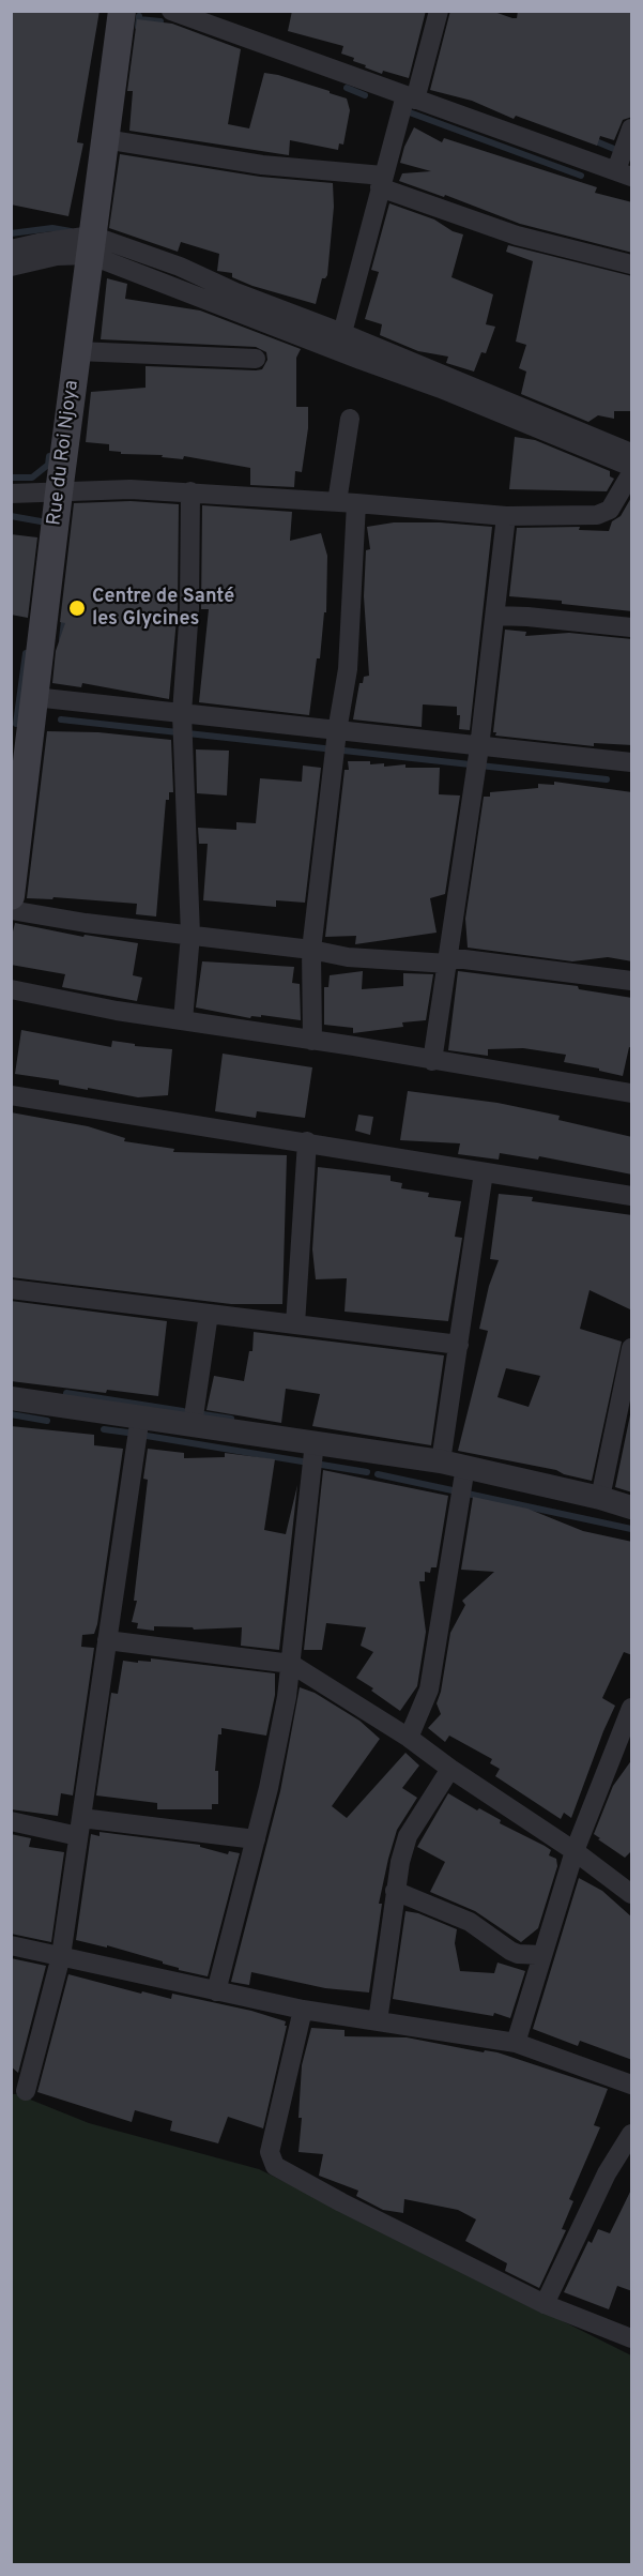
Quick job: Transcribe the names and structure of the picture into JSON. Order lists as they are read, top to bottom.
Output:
{
  "streets": {
    "main road": ["Rue du Roi Njoya"]
  },
  "places": ["Centre de Santé les Glycines"]
}
